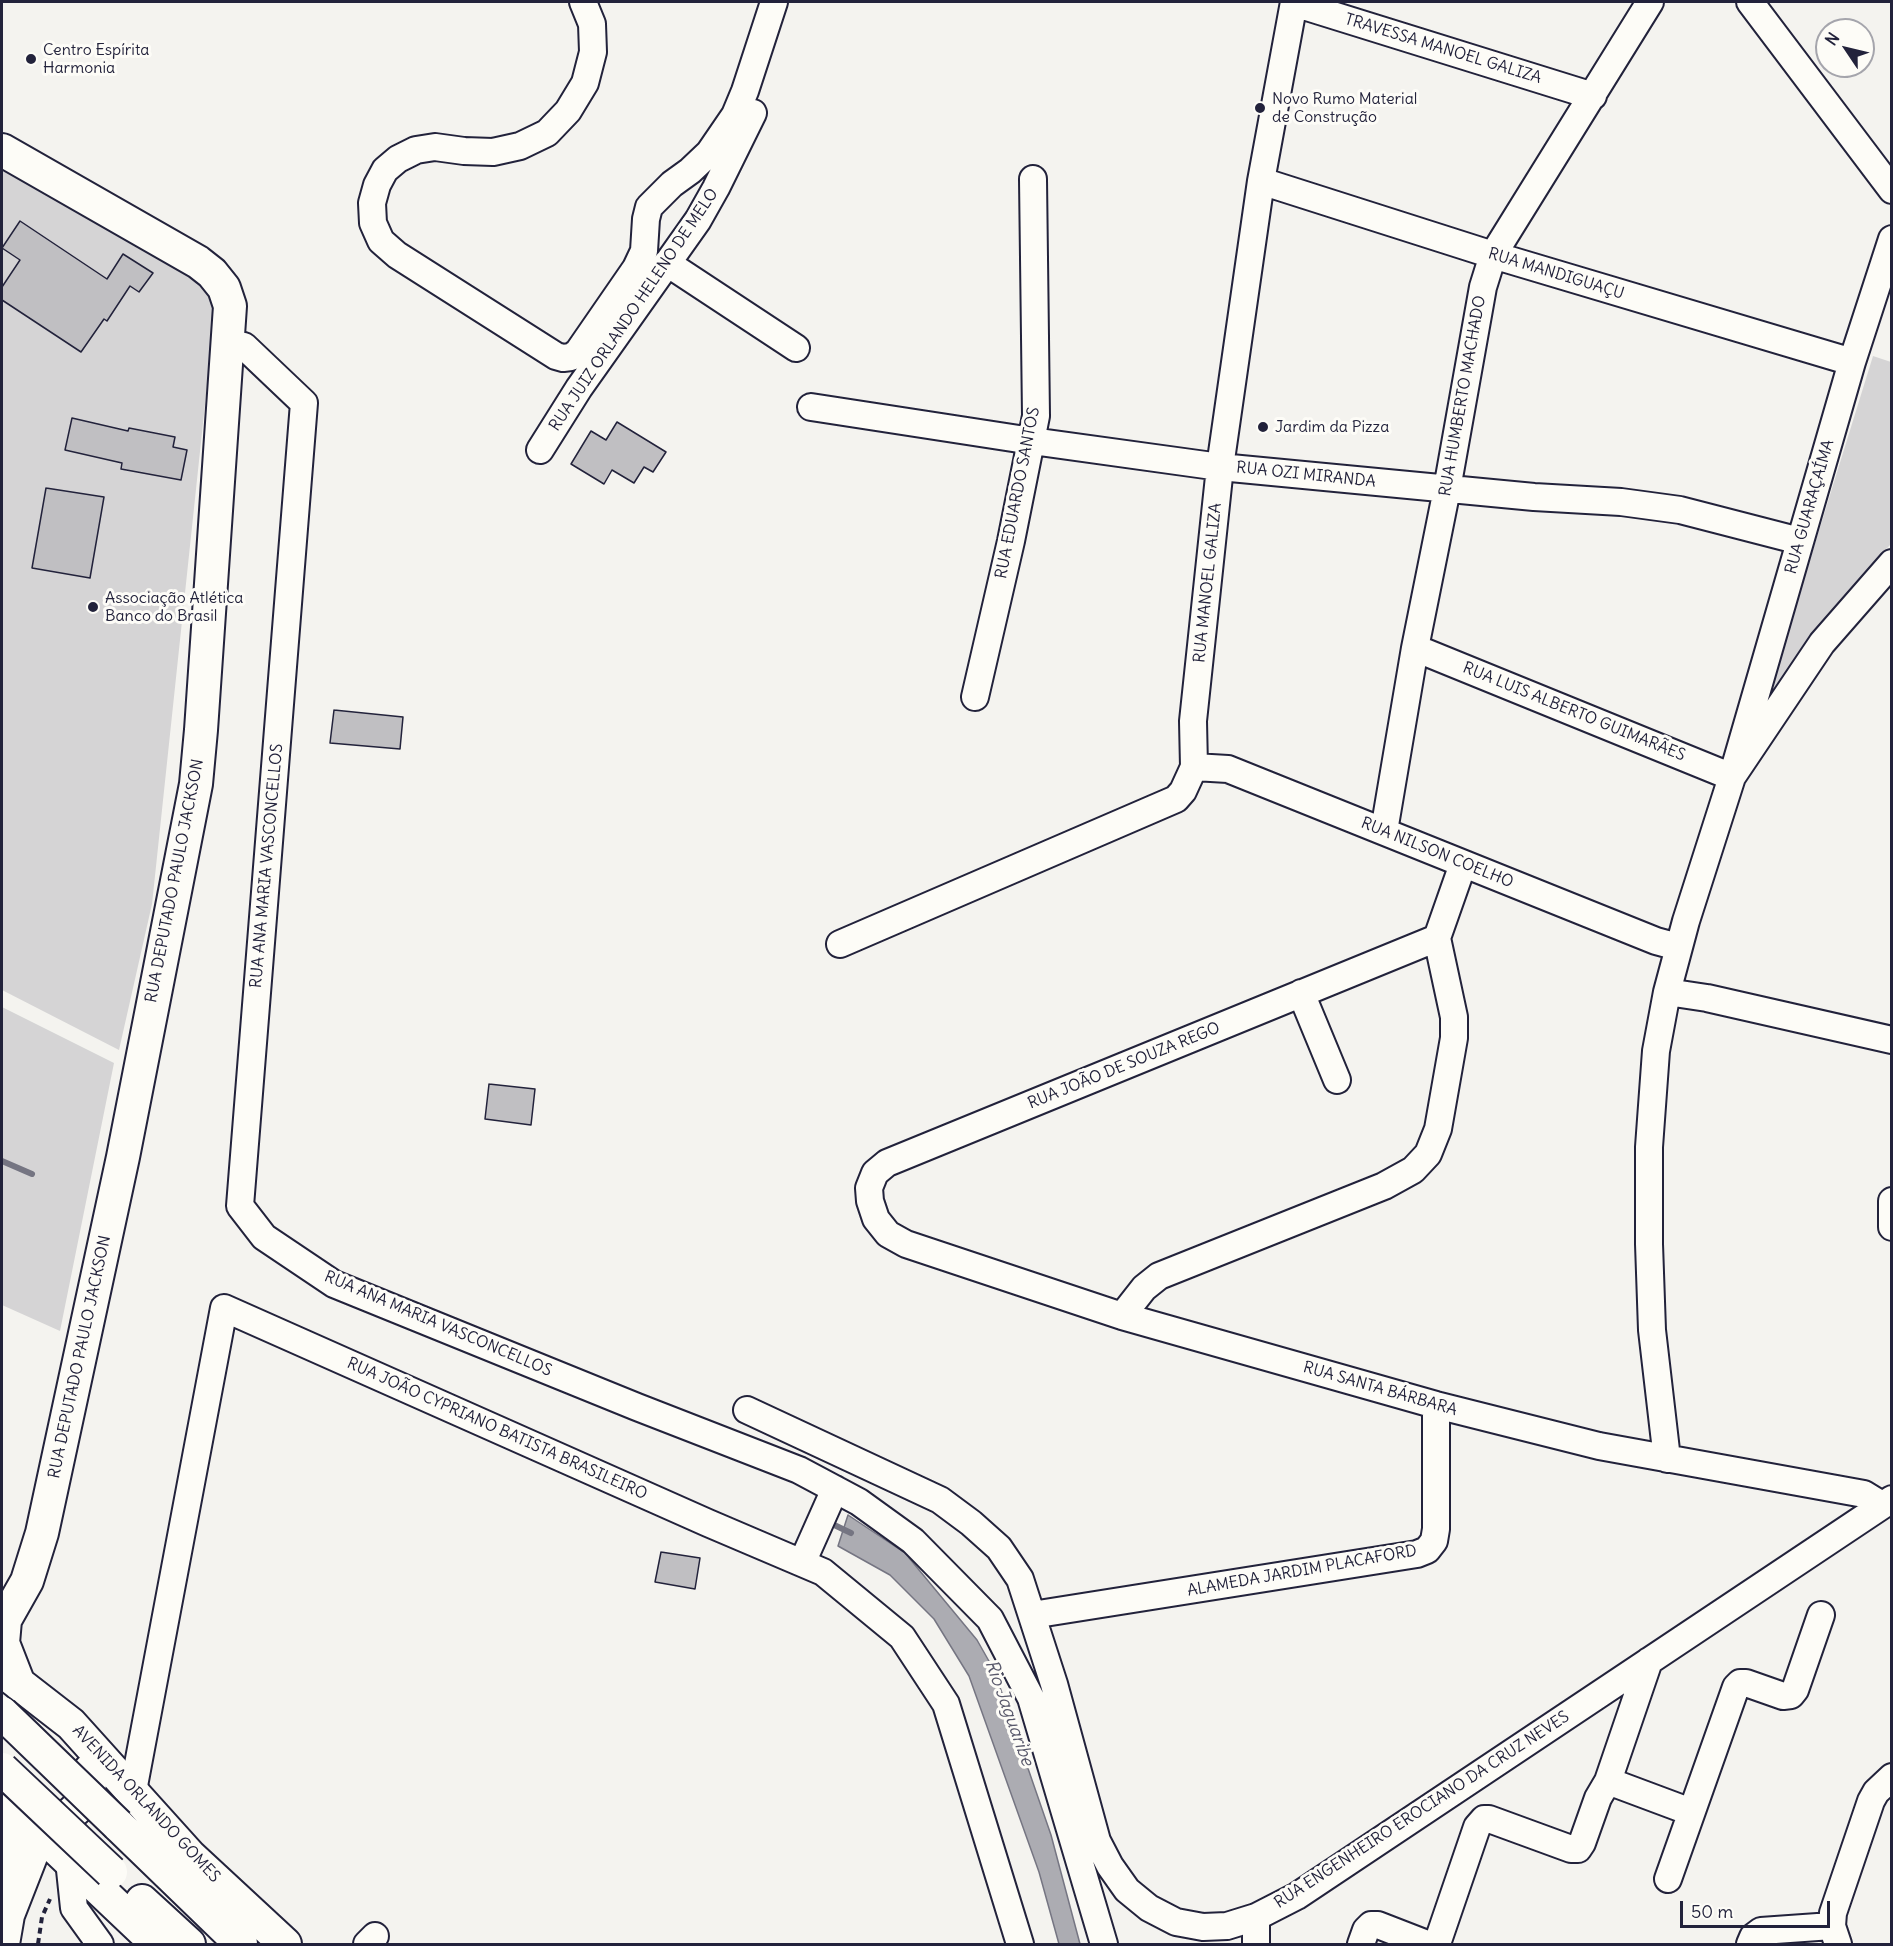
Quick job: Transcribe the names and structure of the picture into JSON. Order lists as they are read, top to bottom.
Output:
{
  "streets": {
    "main road": ["RUA DEPUTADO PAULO JACKSON", "AVENIDA ORLANDO GOMES"],
    "street": [
      "TRAVESSA MANOEL GALIZA",
      "RUA MANDIGUAÇU",
      "RUA JUIZ ORLANDO HELENO DE MELO",
      "RUA HUMBERTO MACHADO",
      "RUA OZI MIRANDA",
      "RUA EDUARDO SANTOS",
      "RUA GUARAÇAÍMA",
      "RUA MANOEL GALIZA",
      "RUA LUIS ALBERTO GUIMARÃES",
      "RUA NILSON COELHO",
      "RUA ANA MARIA VASCONCELLOS",
      "RUA JOÃO DE SOUZA REGO",
      "RUA SANTA BÁRBARA",
      "RUA JOÃO CYPRIANO BATISTA BRASILEIRO",
      "ALAMEDA JARDIM PLACAFORD",
      "RUA ENGENHEIRO EROCIANO DA CRUZ NEVES"
    ]
  },
  "crossings": [
    ["TRAVESSA MANOEL GALIZA", "RUA HUMBERTO MACHADO"],
    ["TRAVESSA MANOEL GALIZA", "RUA MANOEL GALIZA"],
    ["RUA MANDIGUAÇU", "RUA HUMBERTO MACHADO"],
    ["RUA MANDIGUAÇU", "RUA GUARAÇAÍMA"],
    ["RUA MANDIGUAÇU", "RUA MANOEL GALIZA"],
    ["RUA HUMBERTO MACHADO", "RUA OZI MIRANDA"],
    ["RUA HUMBERTO MACHADO", "RUA LUIS ALBERTO GUIMARÃES"],
    ["RUA HUMBERTO MACHADO", "RUA NILSON COELHO"],
    ["RUA OZI MIRANDA", "RUA EDUARDO SANTOS"],
    ["RUA OZI MIRANDA", "RUA GUARAÇAÍMA"],
    ["RUA OZI MIRANDA", "RUA MANOEL GALIZA"],
    ["RUA GUARAÇAÍMA", "RUA LUIS ALBERTO GUIMARÃES"],
    ["RUA MANOEL GALIZA", "RUA NILSON COELHO"],
    ["RUA ANA MARIA VASCONCELLOS", "RUA DEPUTADO PAULO JACKSON"],
    ["RUA ANA MARIA VASCONCELLOS", "RUA ENGENHEIRO EROCIANO DA CRUZ NEVES"],
    ["RUA DEPUTADO PAULO JACKSON", "AVENIDA ORLANDO GOMES"],
    ["RUA JOÃO DE SOUZA REGO", "RUA SANTA BÁRBARA"],
    ["RUA SANTA BÁRBARA", "ALAMEDA JARDIM PLACAFORD"],
    ["RUA SANTA BÁRBARA", "RUA ENGENHEIRO EROCIANO DA CRUZ NEVES"],
    ["RUA JOÃO CYPRIANO BATISTA BRASILEIRO", "AVENIDA ORLANDO GOMES"],
    ["ALAMEDA JARDIM PLACAFORD", "RUA ENGENHEIRO EROCIANO DA CRUZ NEVES"]
  ],
  "water": ["Rio Jaguaribe"],
  "places": [
    "Centro Espírita Harmonia",
    "Novo Rumo Material de Construção",
    "Jardim da Pizza",
    "Associação Atlética Banco do Brasil"
  ],
  "scale_bar": "50 m",
  "north": "top left"
}
